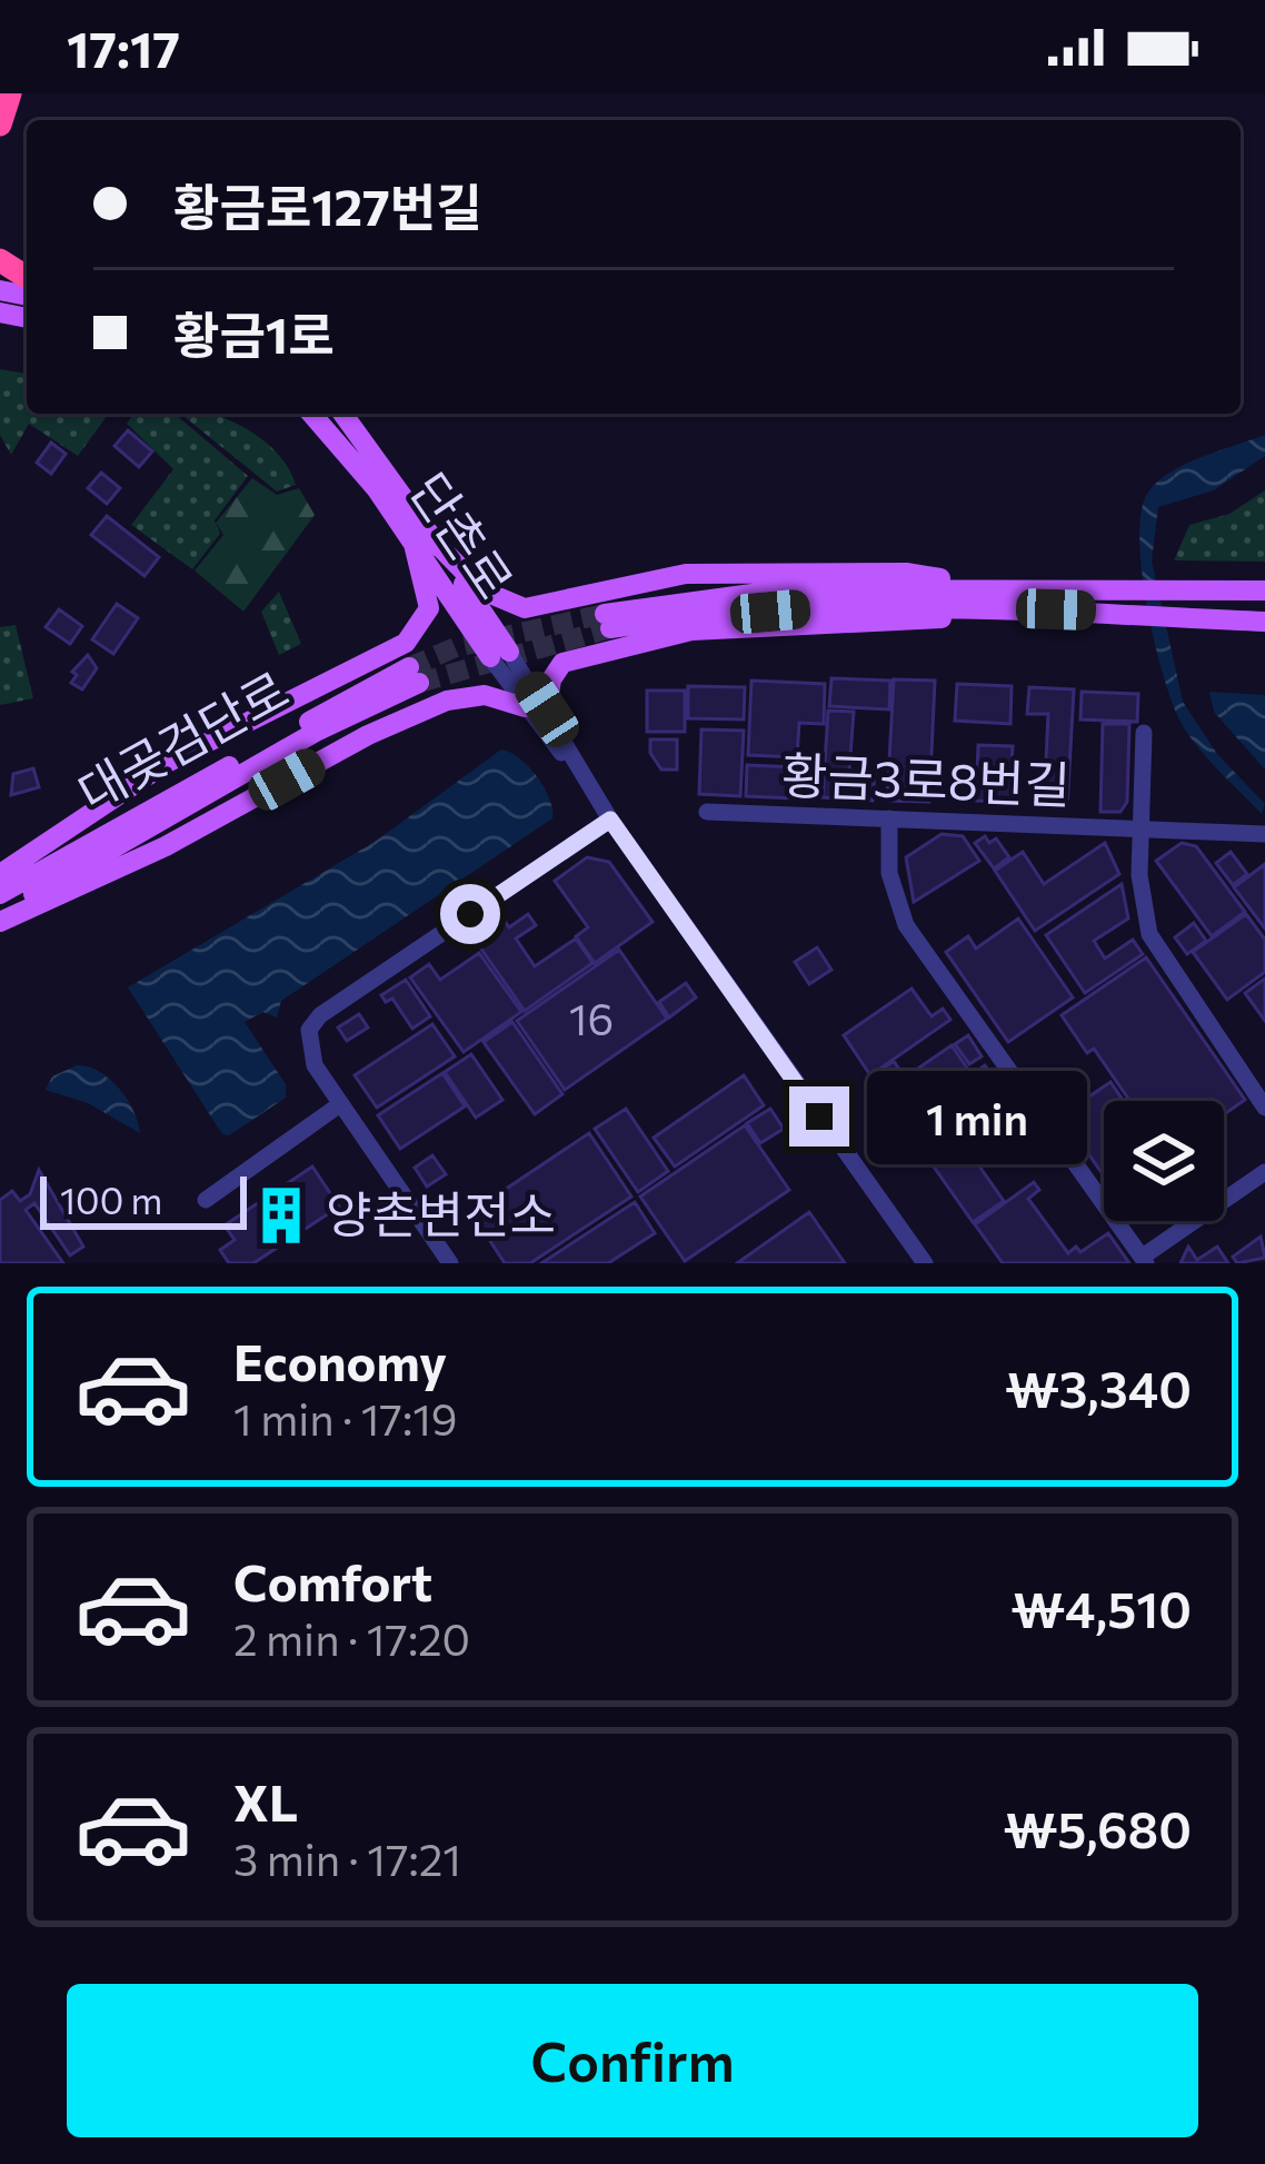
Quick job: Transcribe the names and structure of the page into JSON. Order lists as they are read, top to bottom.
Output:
{
  "streets": {
    "main road": ["단촌로", "대곶검단로"],
    "street": ["황금3로8번길"]
  },
  "places": {
    "building": ["양촌변전소"]
  },
  "house_numbers": ["16"],
  "scale_bar": "100 m",
  "page": {
    "status": "17:17",
    "banner": ["황금로127번길", "황금1로"],
    "bubble": "1 min",
    "scale": "100 m",
    "list": [
      {
        "name": "Economy",
        "note": "1 min · 17:19",
        "value": "₩3,340"
      },
      {
        "name": "Comfort",
        "note": "2 min · 17:20",
        "value": "₩4,510"
      },
      {
        "name": "XL",
        "note": "3 min · 17:21",
        "value": "₩5,680"
      }
    ],
    "buttons": "Confirm"
  }
}
